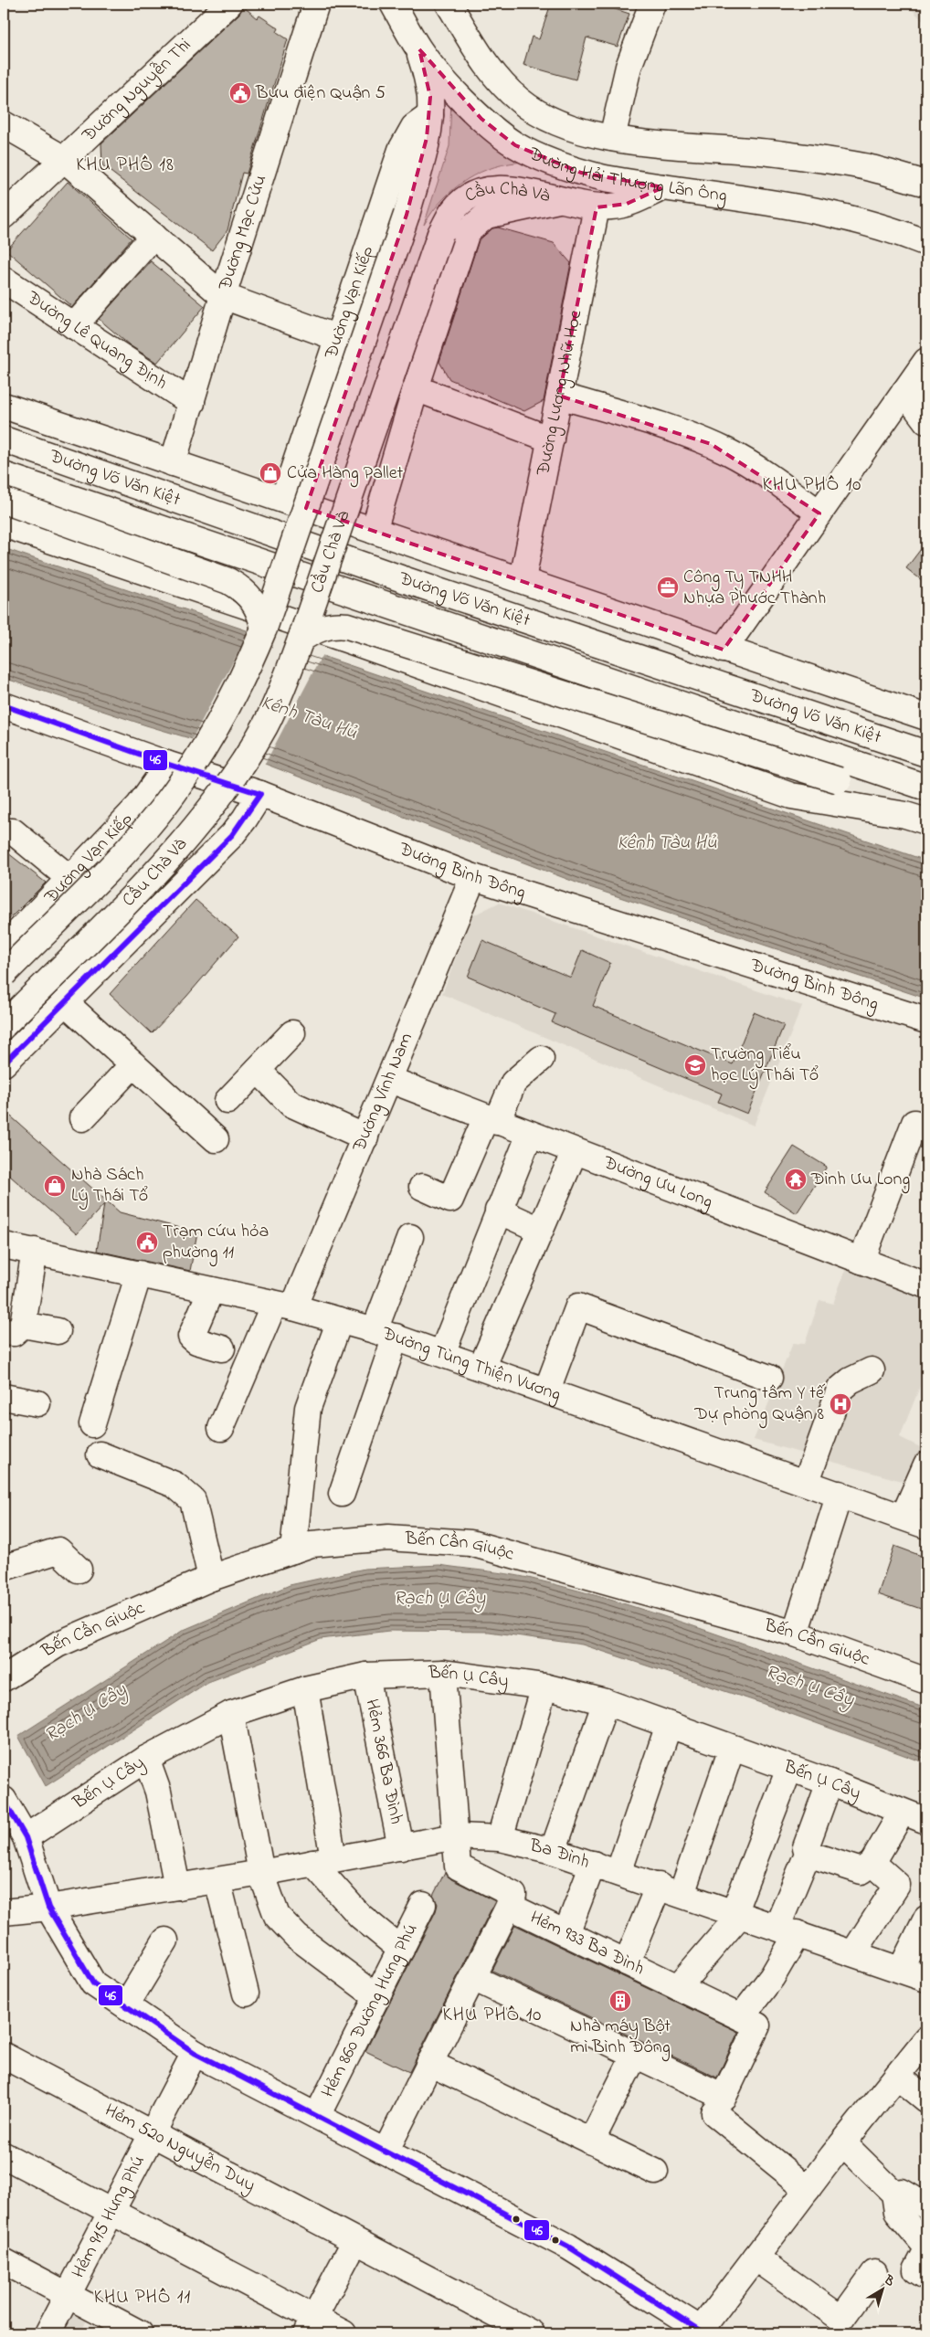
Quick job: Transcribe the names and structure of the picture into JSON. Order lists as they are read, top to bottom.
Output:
{
  "streets": {
    "main road": [
      "Đường Nguyễn Thi",
      "Đường Hải Thượng Lãn Ông",
      "Cầu Chà Và",
      "Đường Mạc Cửu",
      "Đường Vạn Kiếp",
      "Đường Lê Quang Định",
      "Đường Lương Nhữ Học",
      "Đường Võ Văn Kiệt",
      "Đường Bình Đông",
      "Đường Vĩnh Nam",
      "Đường Ưu Long",
      "Đường Tùng Thiện Vương",
      "Bến Cần Giuộc",
      "Bến Ụ Cây",
      "Hẻm 366 Ba Đình",
      "Ba Đình",
      "Hẻm 933 Ba Đình",
      "Hẻm 860 Đường Hưng Phú",
      "Hẻm 520 Nguyễn Duy",
      "Hẻm 915 Hưng Phú"
    ]
  },
  "crossings": [
    ["Đường Hải Thượng Lãn Ông", "Cầu Chà Và"],
    ["Cầu Chà Và", "Đường Vạn Kiếp"],
    ["Cầu Chà Và", "Đường Lương Nhữ Học"],
    ["Đường Mạc Cửu", "Đường Lê Quang Định"],
    ["Đường Mạc Cửu", "Đường Võ Văn Kiệt"],
    ["Đường Vạn Kiếp", "Đường Võ Văn Kiệt"],
    ["Đường Vạn Kiếp", "Đường Bình Đông"],
    ["Đường Lương Nhữ Học", "Đường Võ Văn Kiệt"],
    ["Đường Bình Đông", "Đường Vĩnh Nam"],
    ["Đường Vĩnh Nam", "Đường Ưu Long"],
    ["Đường Vĩnh Nam", "Đường Tùng Thiện Vương"],
    ["Bến Ụ Cây", "Hẻm 366 Ba Đình"],
    ["Hẻm 366 Ba Đình", "Ba Đình"],
    ["Ba Đình", "Hẻm 933 Ba Đình"],
    ["Hẻm 520 Nguyễn Duy", "Hẻm 915 Hưng Phú"]
  ],
  "districts": [
    "KHU PHỐ 18",
    "KHU PHỐ 10",
    "KHU PHỐ 10",
    "KHU PHỐ 11"
  ],
  "water": ["Kênh Tàu Hủ", "Rạch Ụ Cây"],
  "places": {
    "public building": ["Bưu điện Quận 5", "Trạm cứu hỏa phường 11"],
    "shop": ["Cửa Hàng Pallet", "Nhà Sách Lý Thái Tổ"],
    "office": ["Công Ty TNHH Nhựa Phước Thành"],
    "school or university": ["Trường Tiểu học Lý Thái Tổ"],
    "temple": ["Đình Ưu Long"],
    "hospital": ["Trung tâm Y tế Dự phòng Quận 8"],
    "building": ["Nhà máy Bột mì Bình Đông"]
  },
  "lines": ["transit line 46"],
  "north": "top right"
}
